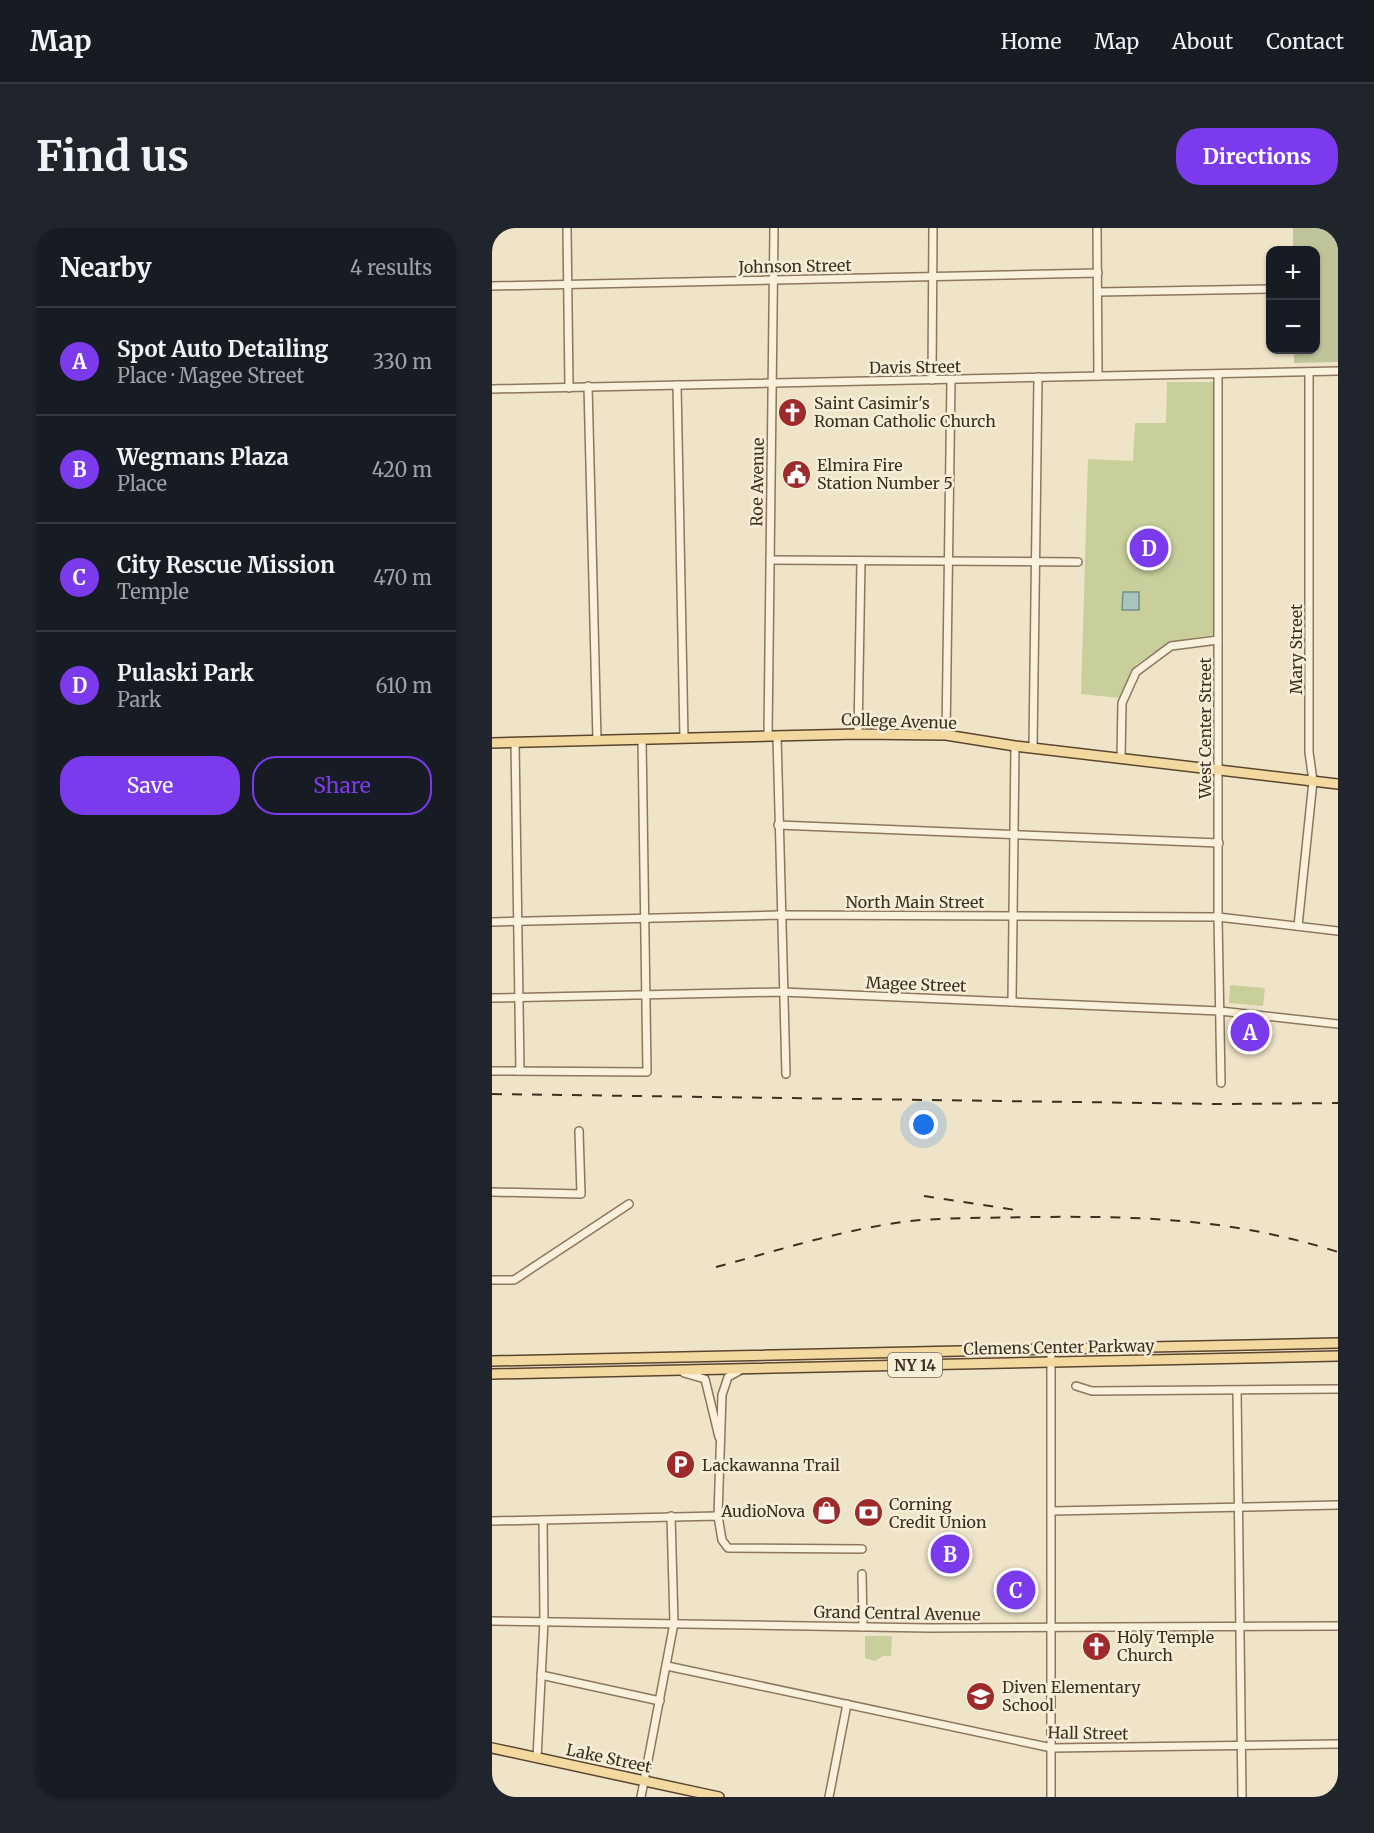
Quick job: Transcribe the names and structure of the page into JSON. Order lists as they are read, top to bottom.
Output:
{
  "streets": {
    "main road": [
      "College Avenue",
      "Clemens Center Parkway",
      "NY 14",
      "Lake Street"
    ],
    "street": [
      "Johnson Street",
      "Davis Street",
      "Roe Avenue",
      "Mary Street",
      "West Center Street",
      "North Main Street",
      "Magee Street",
      "Grand Central Avenue",
      "Hall Street"
    ]
  },
  "crossings": [
    ["Johnson Street", "Roe Avenue"],
    ["Davis Street", "Roe Avenue"],
    ["Davis Street", "Mary Street"],
    ["Davis Street", "West Center Street"],
    ["Roe Avenue", "College Avenue"],
    ["Roe Avenue", "North Main Street"],
    ["Roe Avenue", "Magee Street"],
    ["Mary Street", "College Avenue"],
    ["Mary Street", "North Main Street"],
    ["College Avenue", "West Center Street"],
    ["West Center Street", "North Main Street"],
    ["West Center Street", "Magee Street"]
  ],
  "places": {
    "church": ["Saint Casimir's Roman Catholic Church", "Holy Temple Church"],
    "public building": ["Elmira Fire Station Number 5"],
    "parking": ["Lackawanna Trail"],
    "shop": ["AudioNova"],
    "bank": ["Corning Credit Union"],
    "school or university": ["Diven Elementary School"]
  },
  "page": {
    "header": "Map",
    "nav": [
      "Home",
      "Map",
      "About",
      "Contact"
    ],
    "buttons": [
      "Directions",
      ["Save", "Share"]
    ],
    "title": "Find us",
    "heading": ["Nearby", "4 results"],
    "map_buttons": ["+", "−"],
    "list": [
      {
        "mark": "A",
        "name": "Spot Auto Detailing",
        "note": "Place · Magee Street",
        "value": "330 m"
      },
      {
        "mark": "B",
        "name": "Wegmans Plaza",
        "note": "Place",
        "value": "420 m"
      },
      {
        "mark": "C",
        "name": "City Rescue Mission",
        "note": "Temple",
        "value": "470 m"
      },
      {
        "mark": "D",
        "name": "Pulaski Park",
        "note": "Park",
        "value": "610 m"
      }
    ],
    "pins": [
      "D",
      "A",
      "B",
      "C"
    ]
  }
}
